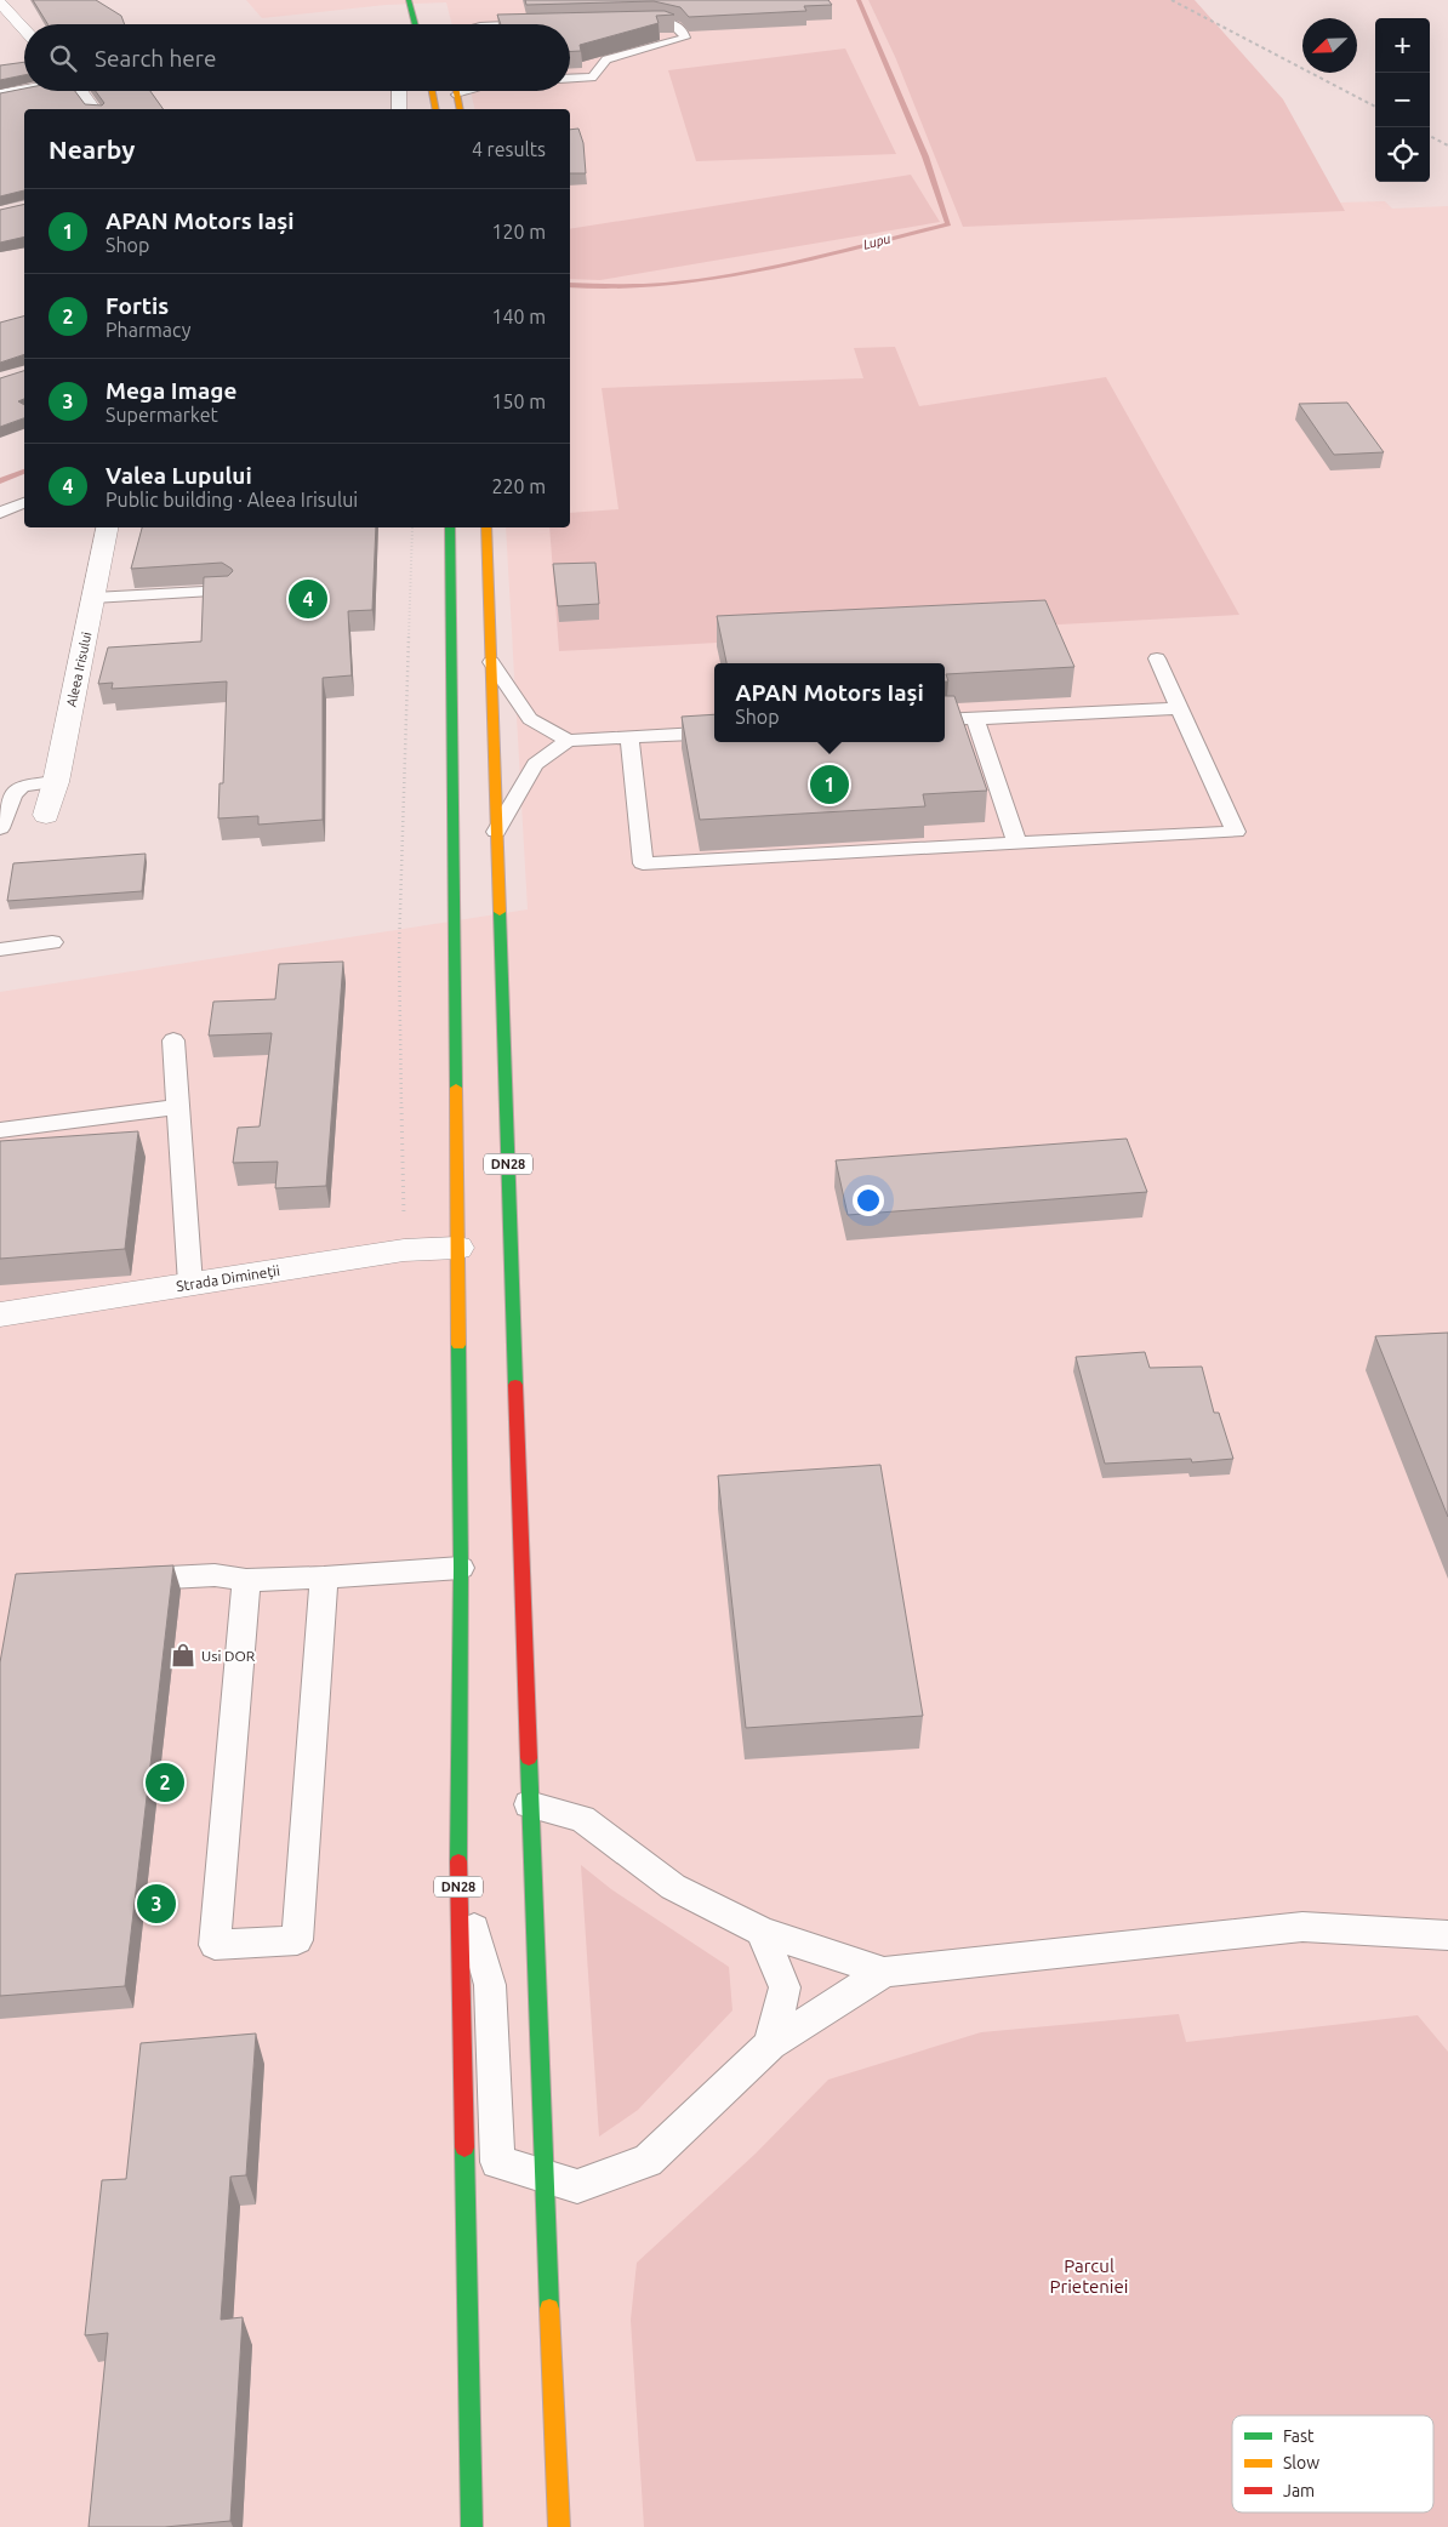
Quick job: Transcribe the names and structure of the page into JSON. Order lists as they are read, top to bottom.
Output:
{
  "streets": {
    "highway": ["DN28"],
    "street": ["Aleea Irisului", "Strada Dimineții"]
  },
  "crossings": [
    ["DN28", "Strada Dimineții"]
  ],
  "water": ["Lupu"],
  "parks": ["Parcul Prieteniei"],
  "places": {
    "shop": ["Usi DOR"]
  },
  "legend": ["Fast", "Slow", "Jam"],
  "north": "bottom left",
  "page": {
    "map_buttons": ["+", "−"],
    "search": "Search here",
    "heading": ["Nearby", "4 results"],
    "list": [
      {
        "mark": "1",
        "name": "APAN Motors Iași",
        "note": "Shop",
        "value": "120 m"
      },
      {
        "mark": "2",
        "name": "Fortis",
        "note": "Pharmacy",
        "value": "140 m"
      },
      {
        "mark": "3",
        "name": "Mega Image",
        "note": "Supermarket",
        "value": "150 m"
      },
      {
        "mark": "4",
        "name": "Valea Lupului",
        "note": "Public building · Aleea Irisului",
        "value": "220 m"
      }
    ],
    "pins": [
      "4",
      "1",
      "2",
      "3"
    ],
    "popup": ["APAN Motors Iași", "Shop"]
  }
}
